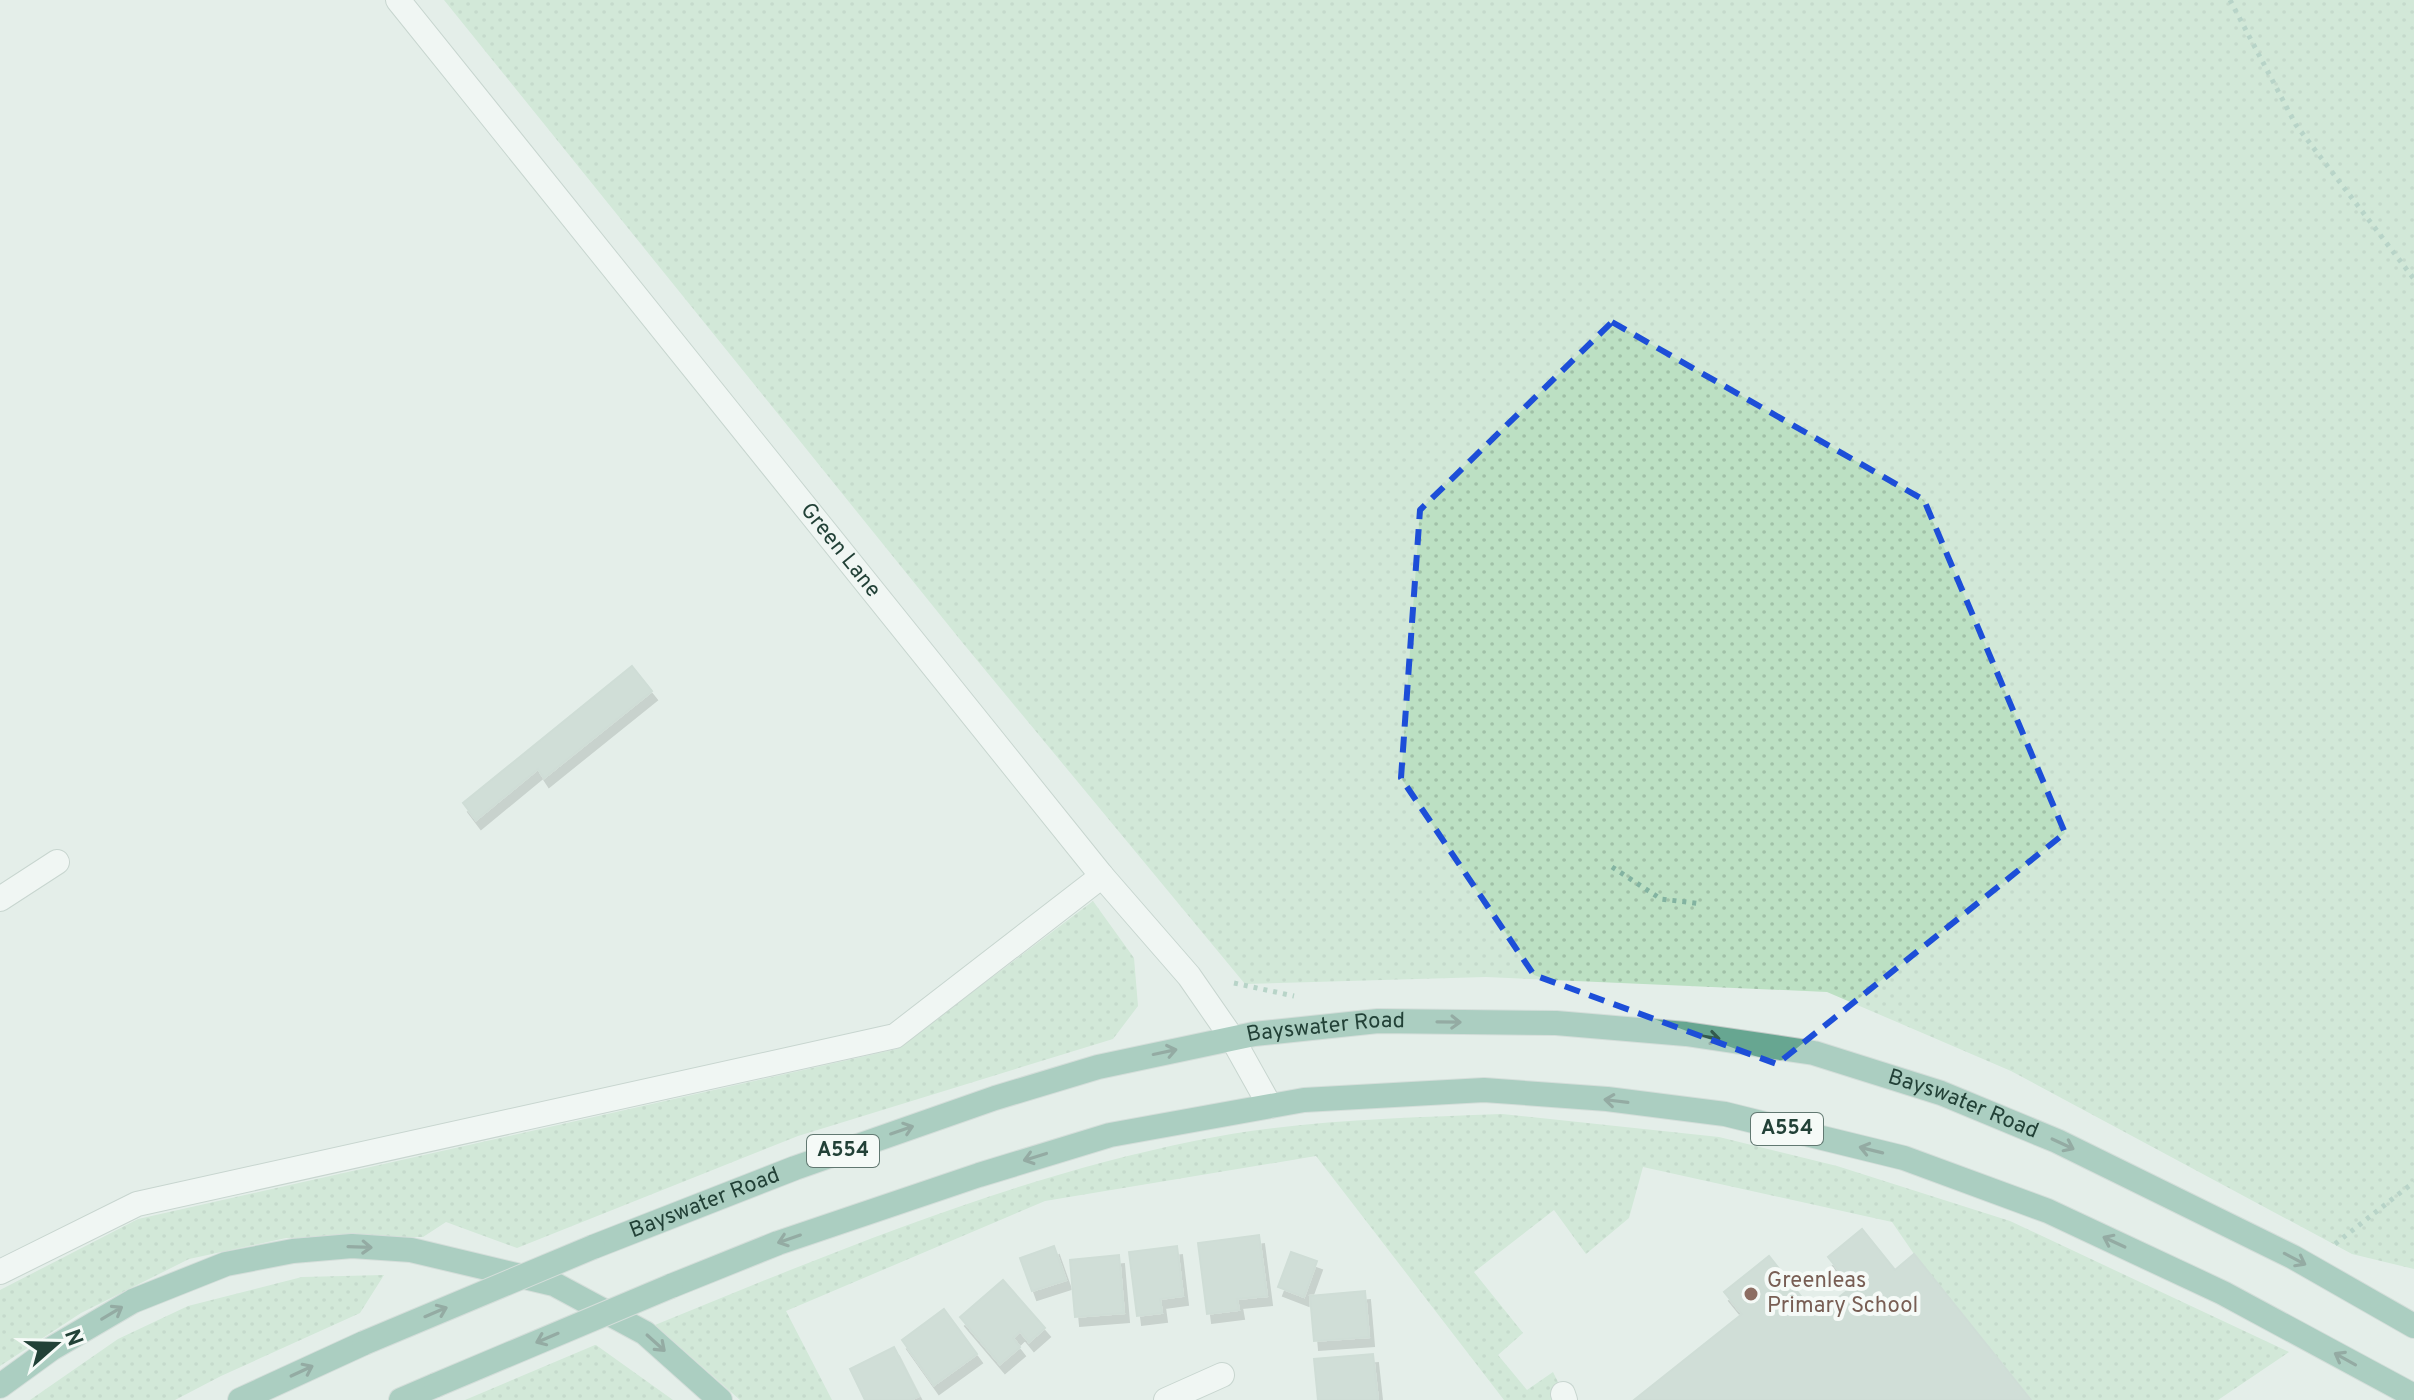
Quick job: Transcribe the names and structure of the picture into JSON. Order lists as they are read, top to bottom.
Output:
{
  "streets": {
    "main road": ["Bayswater Road", "A554"],
    "street": ["Green Lane"]
  },
  "crossings": [
    ["Green Lane", "Bayswater Road"],
    ["Green Lane", "A554"]
  ],
  "places": ["Greenleas Primary School"],
  "north": "right"
}
